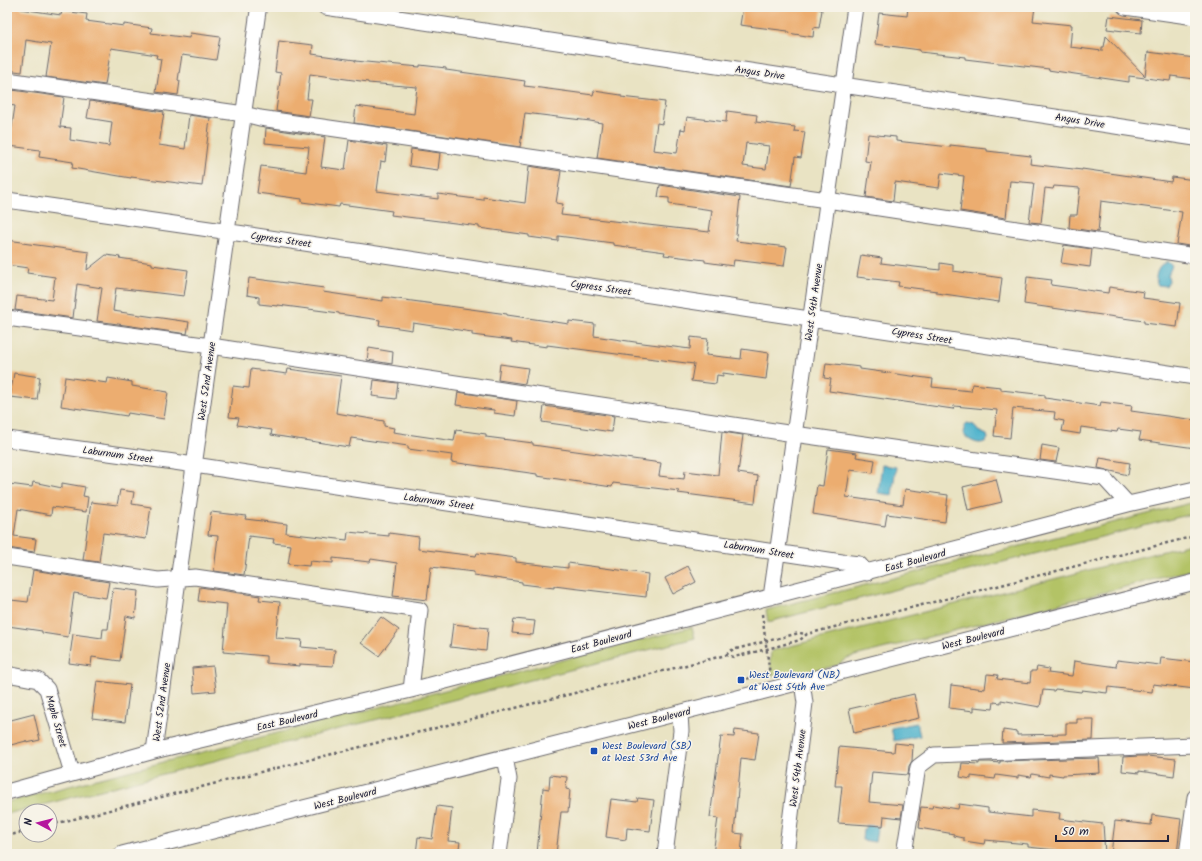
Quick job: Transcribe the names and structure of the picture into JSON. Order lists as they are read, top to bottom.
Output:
{
  "streets": {
    "street": [
      "Angus Drive",
      "Cypress Street",
      "West 54th Avenue",
      "West 52nd Avenue",
      "Laburnum Street",
      "East Boulevard",
      "West Boulevard",
      "Maple Street"
    ]
  },
  "crossings": [
    ["Angus Drive", "West 54th Avenue"],
    ["Cypress Street", "West 54th Avenue"],
    ["Cypress Street", "West 52nd Avenue"],
    ["West 54th Avenue", "Laburnum Street"],
    ["West 54th Avenue", "East Boulevard"],
    ["West 54th Avenue", "West Boulevard"],
    ["West 52nd Avenue", "Laburnum Street"],
    ["West 52nd Avenue", "East Boulevard"],
    ["Laburnum Street", "East Boulevard"],
    ["East Boulevard", "Maple Street"]
  ],
  "places": {
    "transit": ["West Boulevard (NB) at West 54th Ave", "West Boulevard (SB) at West 53rd Ave"]
  },
  "scale_bar": "50 m",
  "north": "left"
}
